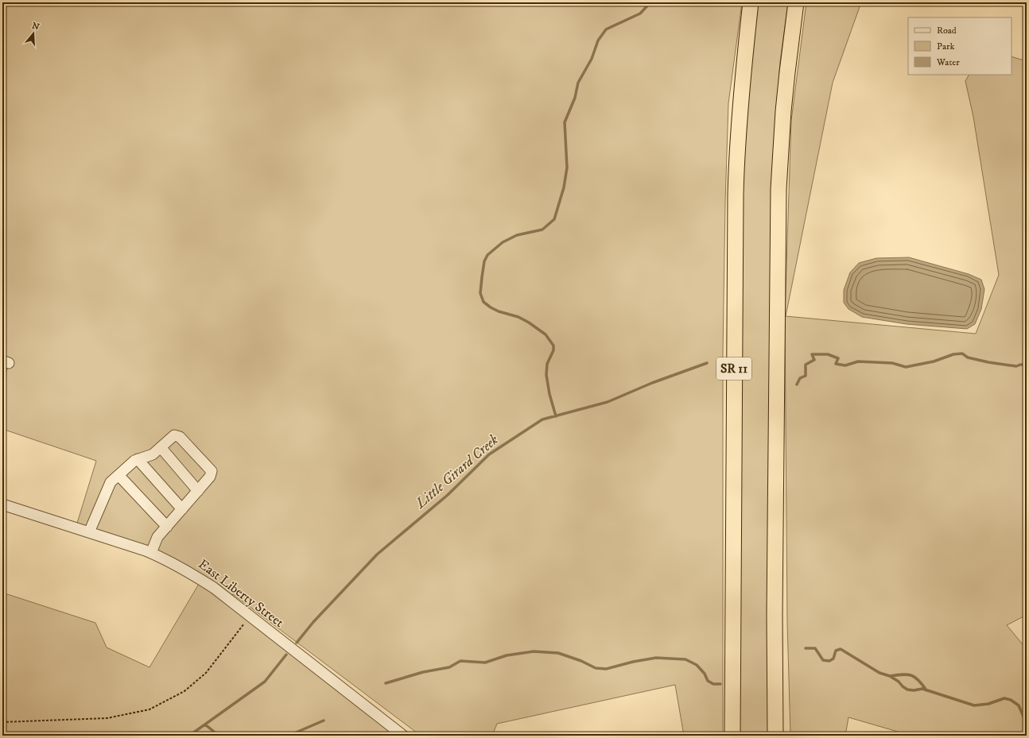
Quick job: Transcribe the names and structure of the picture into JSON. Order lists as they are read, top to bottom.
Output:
{
  "streets": {
    "highway": ["SR 11"],
    "street": ["East Liberty Street"]
  },
  "water": ["Little Girard Creek"],
  "legend": ["Road", "Park", "Water"],
  "north": "top"
}
